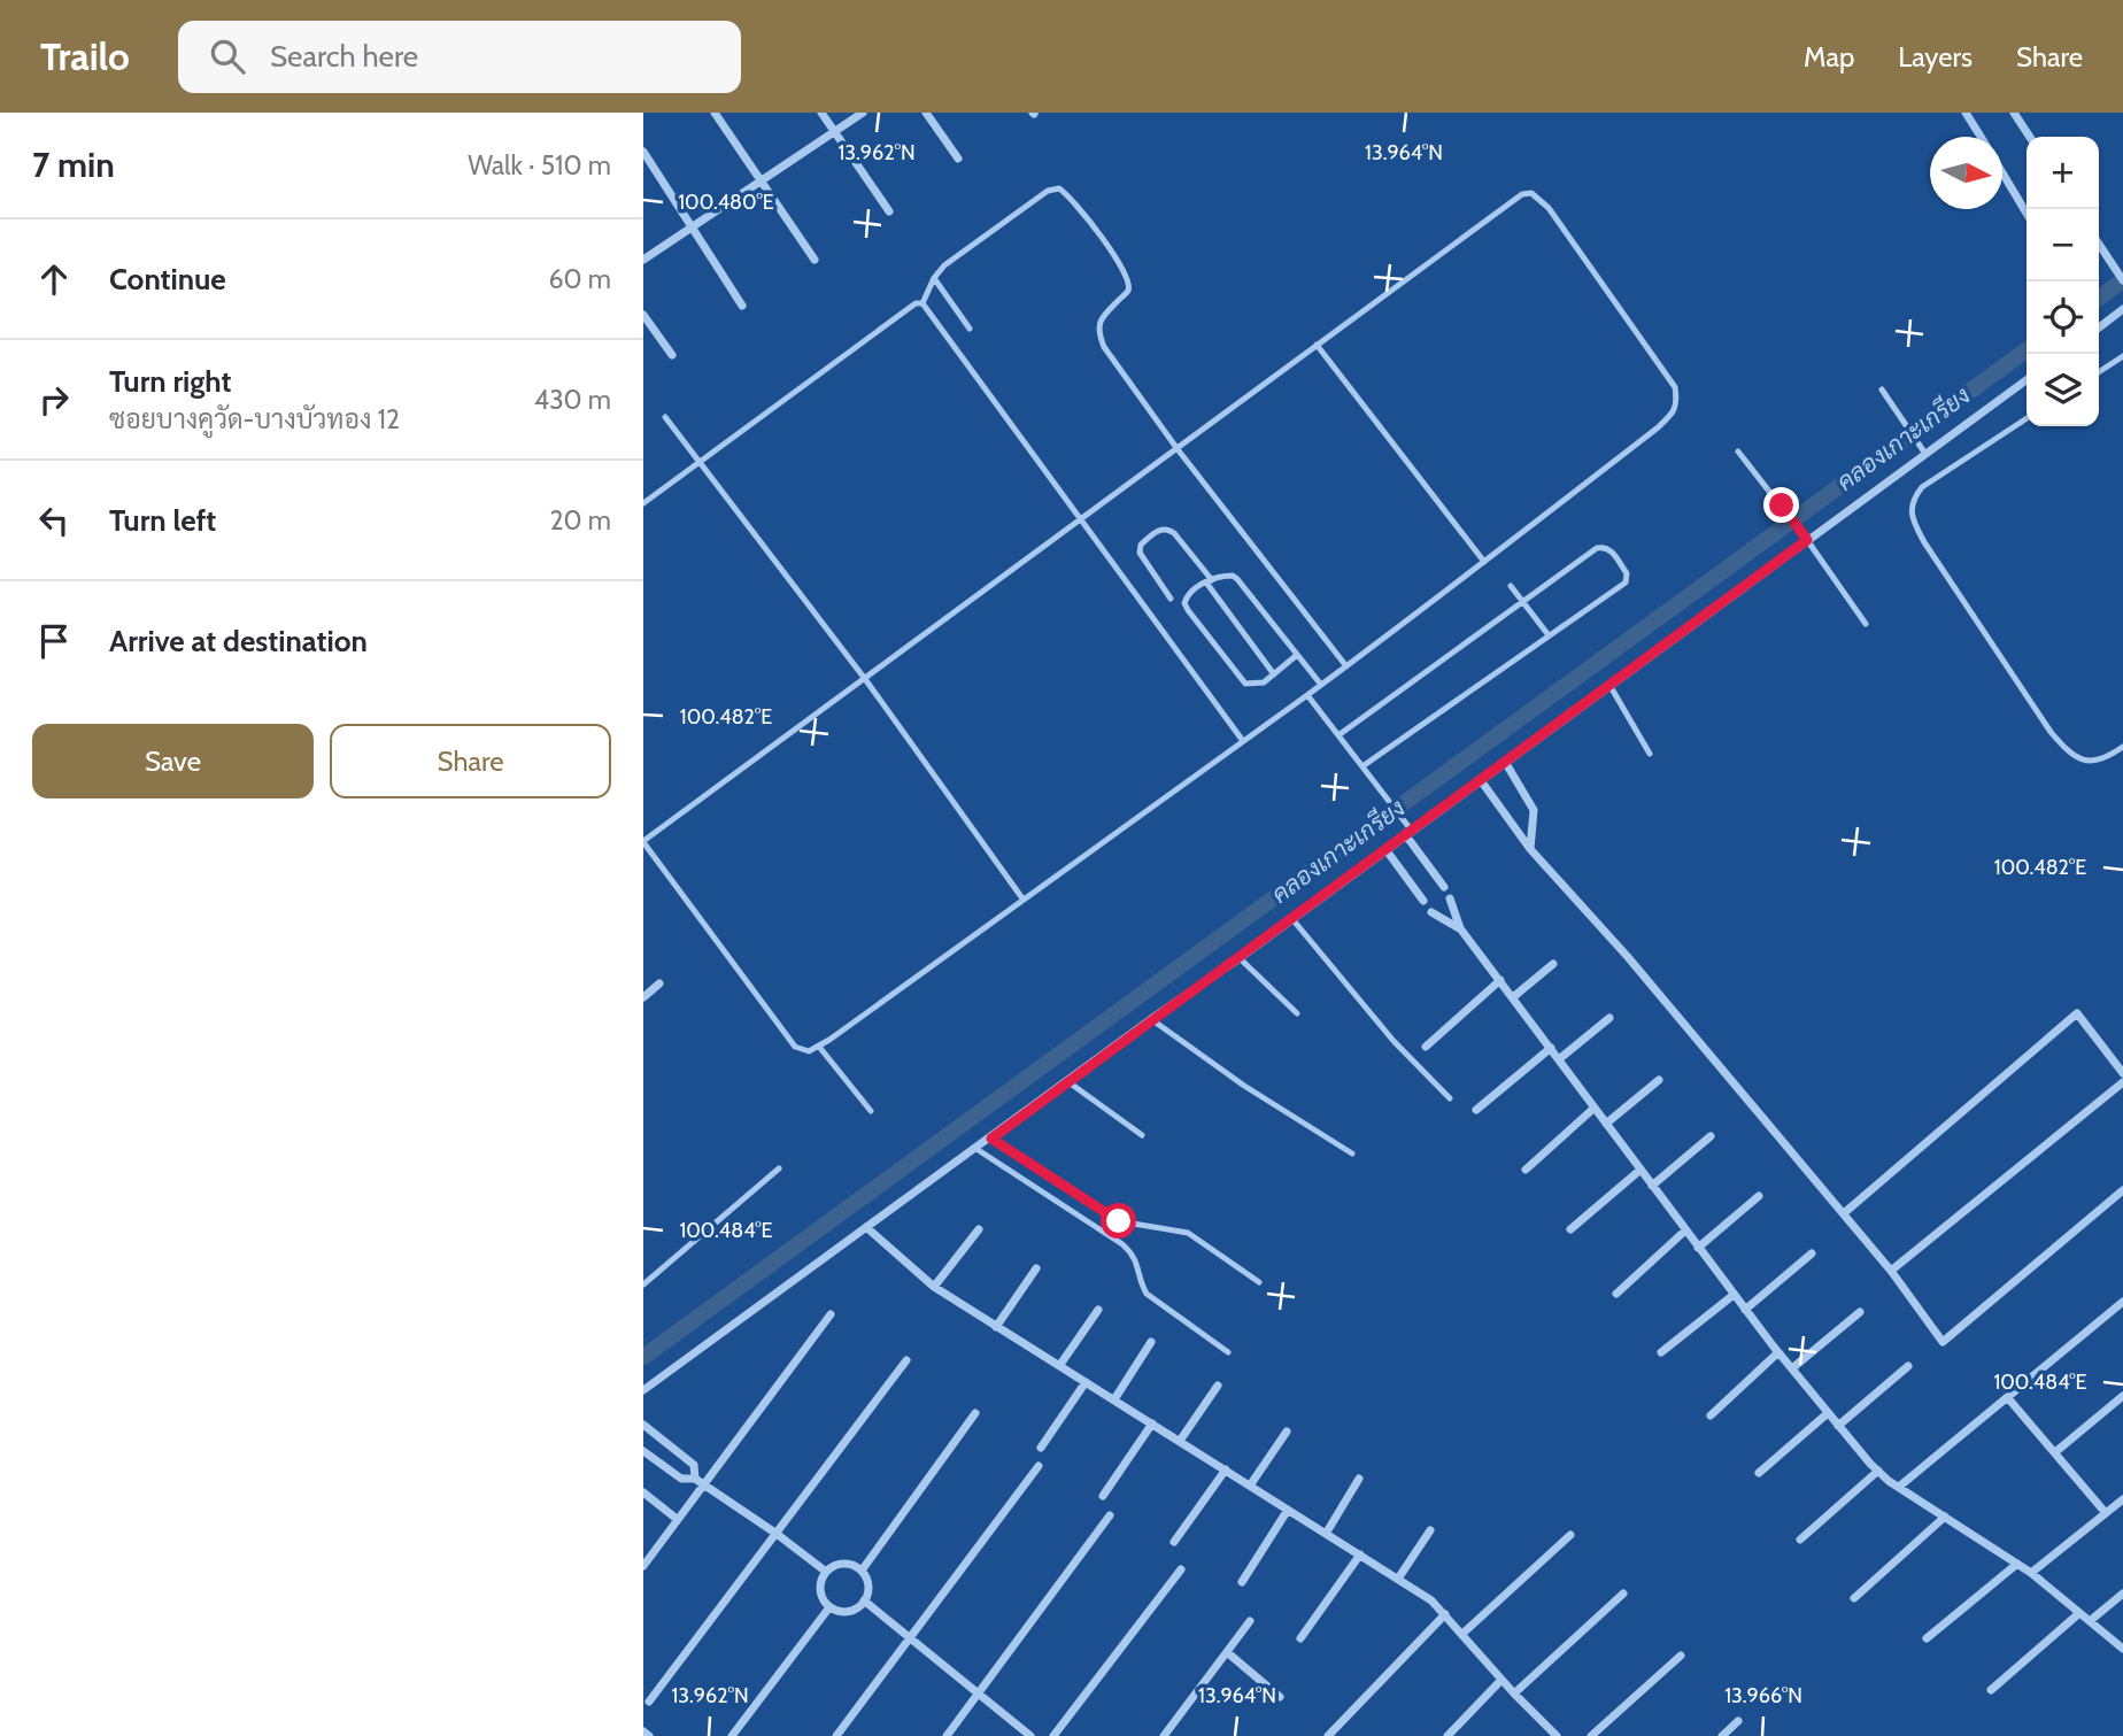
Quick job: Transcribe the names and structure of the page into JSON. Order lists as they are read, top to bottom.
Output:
{
  "water": ["คลองเกาะเกรียง"],
  "north": "right",
  "page": {
    "header": "Trailo",
    "search": "Search here",
    "nav": ["Map", "Layers", "Share"],
    "heading": ["7 min", "Walk · 510 m"],
    "map_buttons": ["+", "−"],
    "list": [
      ["Continue", "60 m"],
      ["Turn right", "ซอยบางคูวัด-บางบัวทอง 12", "430 m"],
      ["Turn left", "20 m"],
      "Arrive at destination"
    ],
    "buttons": ["Save", "Share"]
  },
  "coordinates": [
    "13.962°N",
    "13.964°N",
    "100.480°E",
    "100.482°E",
    "100.484°E",
    "13.966°N"
  ]
}
